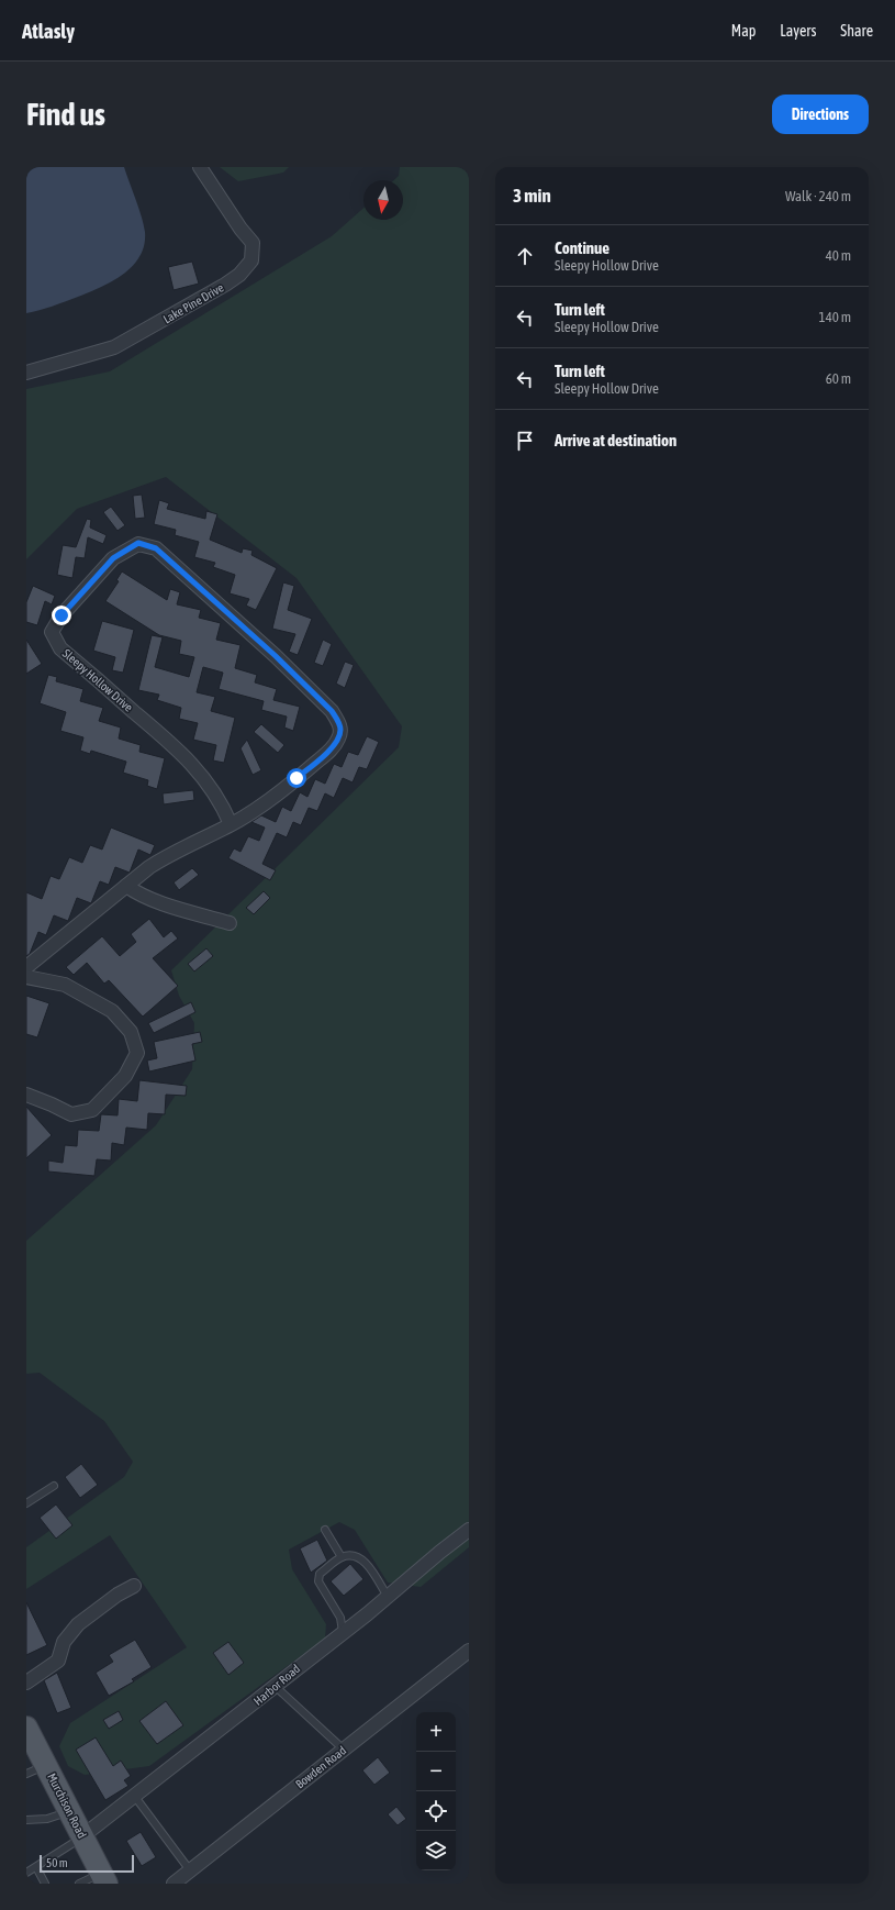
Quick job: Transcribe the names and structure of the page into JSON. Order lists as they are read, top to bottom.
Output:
{
  "streets": {
    "main road": ["Murchison Road"],
    "street": [
      "Lake Pine Drive",
      "Sleepy Hollow Drive",
      "Harbor Road",
      "Bowden Road"
    ]
  },
  "crossings": [
    ["Harbor Road", "Murchison Road"]
  ],
  "scale_bar": "50 m",
  "north": "bottom",
  "page": {
    "header": "Atlasly",
    "nav": ["Map", "Layers", "Share"],
    "buttons": "Directions",
    "title": "Find us",
    "heading": ["3 min", "Walk · 240 m"],
    "list": [
      ["Continue", "Sleepy Hollow Drive", "40 m"],
      ["Turn left", "Sleepy Hollow Drive", "140 m"],
      ["Turn left", "Sleepy Hollow Drive", "60 m"],
      "Arrive at destination"
    ],
    "map_buttons": ["+", "−"],
    "scale": "50 m"
  }
}
